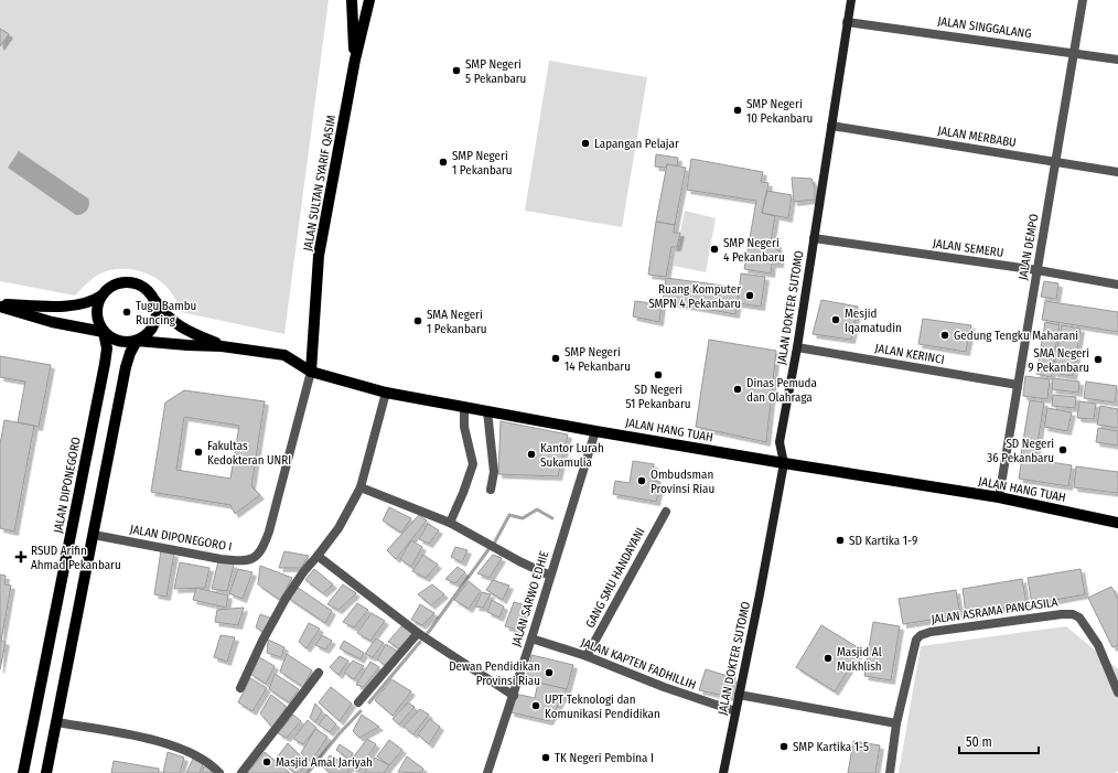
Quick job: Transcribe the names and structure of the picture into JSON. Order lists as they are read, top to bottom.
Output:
{
  "streets": {
    "main road": [
      "JALAN SULTAN SYARIF QASIM",
      "JALAN DOKTER SUTOMO",
      "JALAN HANG TUAH",
      "JALAN DIPONEGORO"
    ],
    "street": [
      "JALAN SINGGALANG",
      "JALAN MERBABU",
      "JALAN DEMPO",
      "JALAN SEMERU",
      "JALAN KERINCI",
      "JALAN DIPONEGORO I",
      "GANG SMU HANDAYANI",
      "JALAN SARWO EDHIE",
      "JALAN ASRAMA PANCASILA",
      "JALAN KAPTEN FADHILLIH"
    ]
  },
  "crossings": [
    ["JALAN SINGGALANG", "JALAN DEMPO"],
    ["JALAN SINGGALANG", "JALAN DOKTER SUTOMO"],
    ["JALAN MERBABU", "JALAN DEMPO"],
    ["JALAN MERBABU", "JALAN DOKTER SUTOMO"],
    ["JALAN SULTAN SYARIF QASIM", "JALAN HANG TUAH"],
    ["JALAN SULTAN SYARIF QASIM", "JALAN DIPONEGORO I"],
    ["JALAN DEMPO", "JALAN SEMERU"],
    ["JALAN DEMPO", "JALAN KERINCI"],
    ["JALAN DEMPO", "JALAN HANG TUAH"],
    ["JALAN SEMERU", "JALAN DOKTER SUTOMO"],
    ["JALAN DOKTER SUTOMO", "JALAN KERINCI"],
    ["JALAN DOKTER SUTOMO", "JALAN HANG TUAH"],
    ["JALAN DOKTER SUTOMO", "JALAN KAPTEN FADHILLIH"],
    ["JALAN HANG TUAH", "JALAN DIPONEGORO"],
    ["JALAN HANG TUAH", "JALAN DIPONEGORO I"],
    ["JALAN HANG TUAH", "JALAN SARWO EDHIE"],
    ["GANG SMU HANDAYANI", "JALAN KAPTEN FADHILLIH"],
    ["JALAN SARWO EDHIE", "JALAN KAPTEN FADHILLIH"]
  ],
  "places": {
    "other": [
      "SMP Negeri 5 Pekanbaru",
      "SMP Negeri 10 Pekanbaru",
      "Lapangan Pelajar",
      "SMP Negeri 1 Pekanbaru",
      "SMP Negeri 4 Pekanbaru",
      "Ruang Komputer SMPN 4 Pekanbaru",
      "Tugu Bambu Runcing",
      "Mesjid Iqamatudin",
      "SMA Negeri 1 Pekanbaru",
      "Gedung Tengku Maharani",
      "SMP Negeri 14 Pekanbaru",
      "SMA Negeri 9 Pekanbaru",
      "SD Negeri 51 Pekanbaru",
      "Dinas Pemuda dan Olahraga",
      "SD Negeri 36 Pekanbaru",
      "Fakultas Kedokteran UNRI",
      "Kantor Lurah Sukamulia",
      "Ombudsman Provinsi Riau",
      "SD Kartika 1-9",
      "Masjid Al Mukhlish",
      "Dewan Pendidikan Provinsi Riau",
      "UPT Teknologi dan Komunikasi Pendidikan",
      "SMP Kartika 1-5",
      "TK Negeri Pembina I",
      "Masjid Amal Jariyah"
    ],
    "health": ["RSUD Arifin Ahmad Pekanbaru"]
  },
  "scale_bar": "50 m"
}
